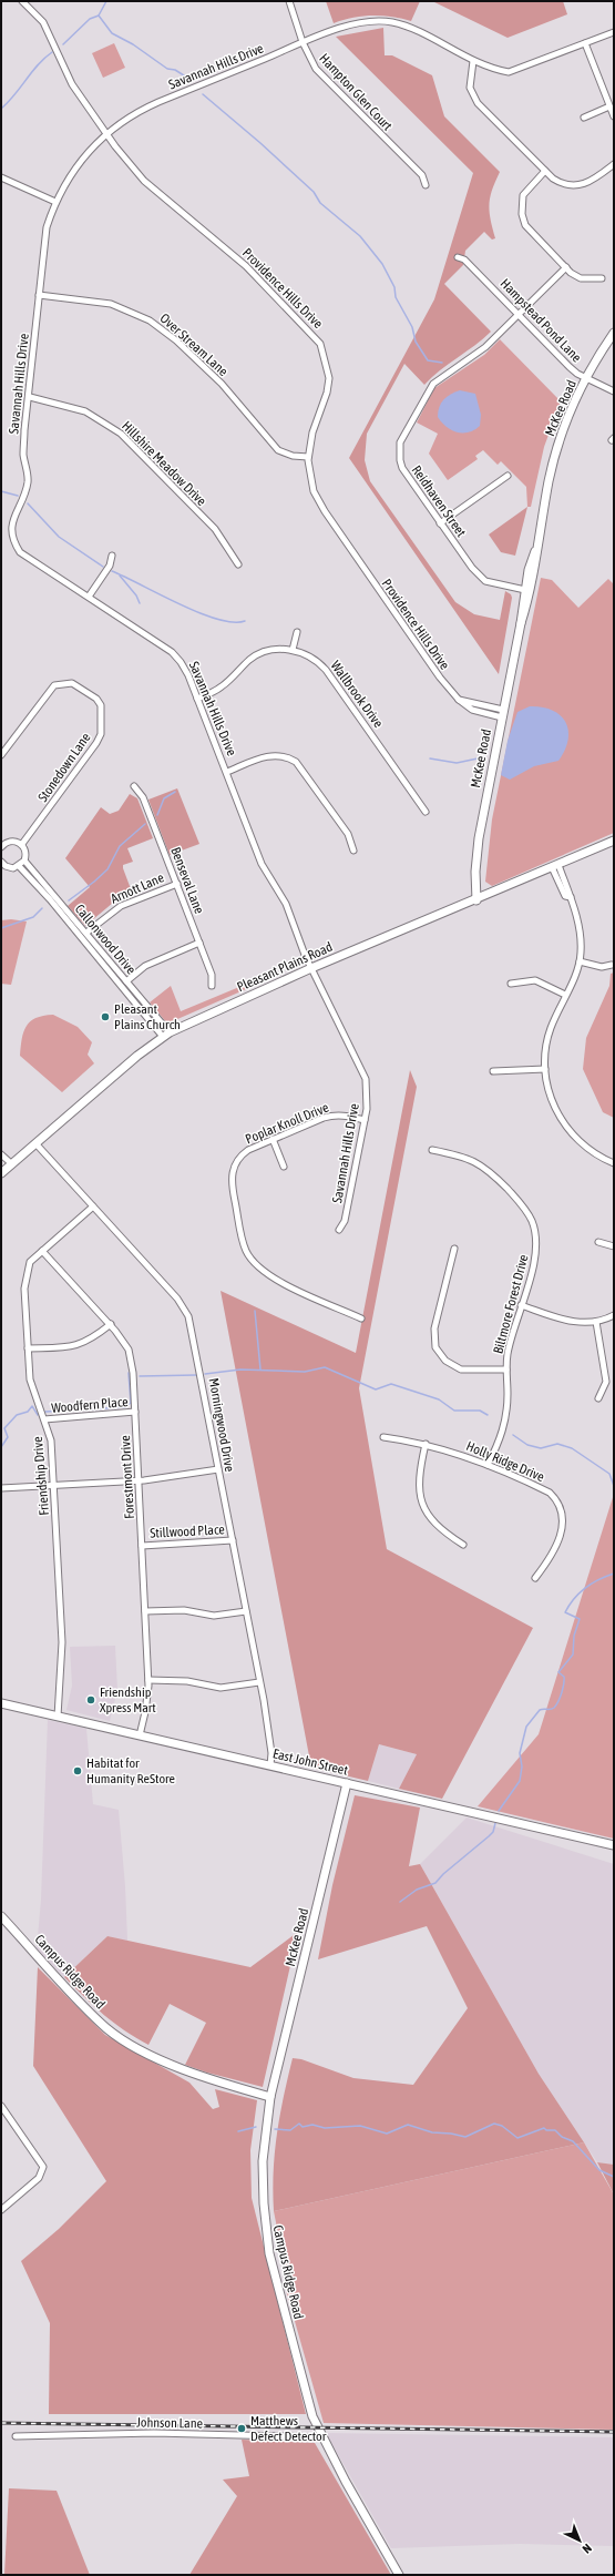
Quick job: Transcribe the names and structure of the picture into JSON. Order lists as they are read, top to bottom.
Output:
{
  "streets": {
    "street": [
      "Savannah Hills Drive",
      "Hampton Glen Court",
      "Providence Hills Drive",
      "Hampstead Pond Lane",
      "Over Stream Lane",
      "McKee Road",
      "Hillshire Meadow Drive",
      "Reidhaven Street",
      "Wallbrook Drive",
      "Stonedown Lane",
      "Benseval Lane",
      "Arnott Lane",
      "Callonwood Drive",
      "Pleasant Plains Road",
      "Poplar Knoll Drive",
      "Biltmore Forest Drive",
      "Woodfern Place",
      "Morningwood Drive",
      "Holly Ridge Drive",
      "Friendship Drive",
      "Forestmont Drive",
      "Stillwood Place",
      "East John Street",
      "Campus Ridge Road",
      "Johnson Lane"
    ]
  },
  "crossings": [
    ["Savannah Hills Drive", "Hampton Glen Court"],
    ["Savannah Hills Drive", "Providence Hills Drive"],
    ["Savannah Hills Drive", "Over Stream Lane"],
    ["Savannah Hills Drive", "Hillshire Meadow Drive"],
    ["Savannah Hills Drive", "Wallbrook Drive"],
    ["Savannah Hills Drive", "Pleasant Plains Road"],
    ["Savannah Hills Drive", "Poplar Knoll Drive"],
    ["Providence Hills Drive", "Over Stream Lane"],
    ["Providence Hills Drive", "McKee Road"],
    ["Hampstead Pond Lane", "McKee Road"],
    ["Hampstead Pond Lane", "Reidhaven Street"],
    ["McKee Road", "Reidhaven Street"],
    ["McKee Road", "Pleasant Plains Road"],
    ["McKee Road", "East John Street"],
    ["McKee Road", "Campus Ridge Road"],
    ["Benseval Lane", "Arnott Lane"],
    ["Arnott Lane", "Callonwood Drive"],
    ["Callonwood Drive", "Pleasant Plains Road"],
    ["Pleasant Plains Road", "Morningwood Drive"],
    ["Biltmore Forest Drive", "Holly Ridge Drive"],
    ["Woodfern Place", "Friendship Drive"],
    ["Woodfern Place", "Forestmont Drive"],
    ["Morningwood Drive", "Friendship Drive"],
    ["Morningwood Drive", "Stillwood Place"],
    ["Morningwood Drive", "East John Street"],
    ["Friendship Drive", "Forestmont Drive"],
    ["Friendship Drive", "East John Street"],
    ["Forestmont Drive", "Stillwood Place"],
    ["Forestmont Drive", "East John Street"],
    ["Campus Ridge Road", "Johnson Lane"]
  ],
  "places": [
    "Pleasant Plains Church",
    "Friendship Xpress Mart",
    "Habitat for Humanity ReStore",
    "Matthews Defect Detector"
  ],
  "north": "bottom right"
}
